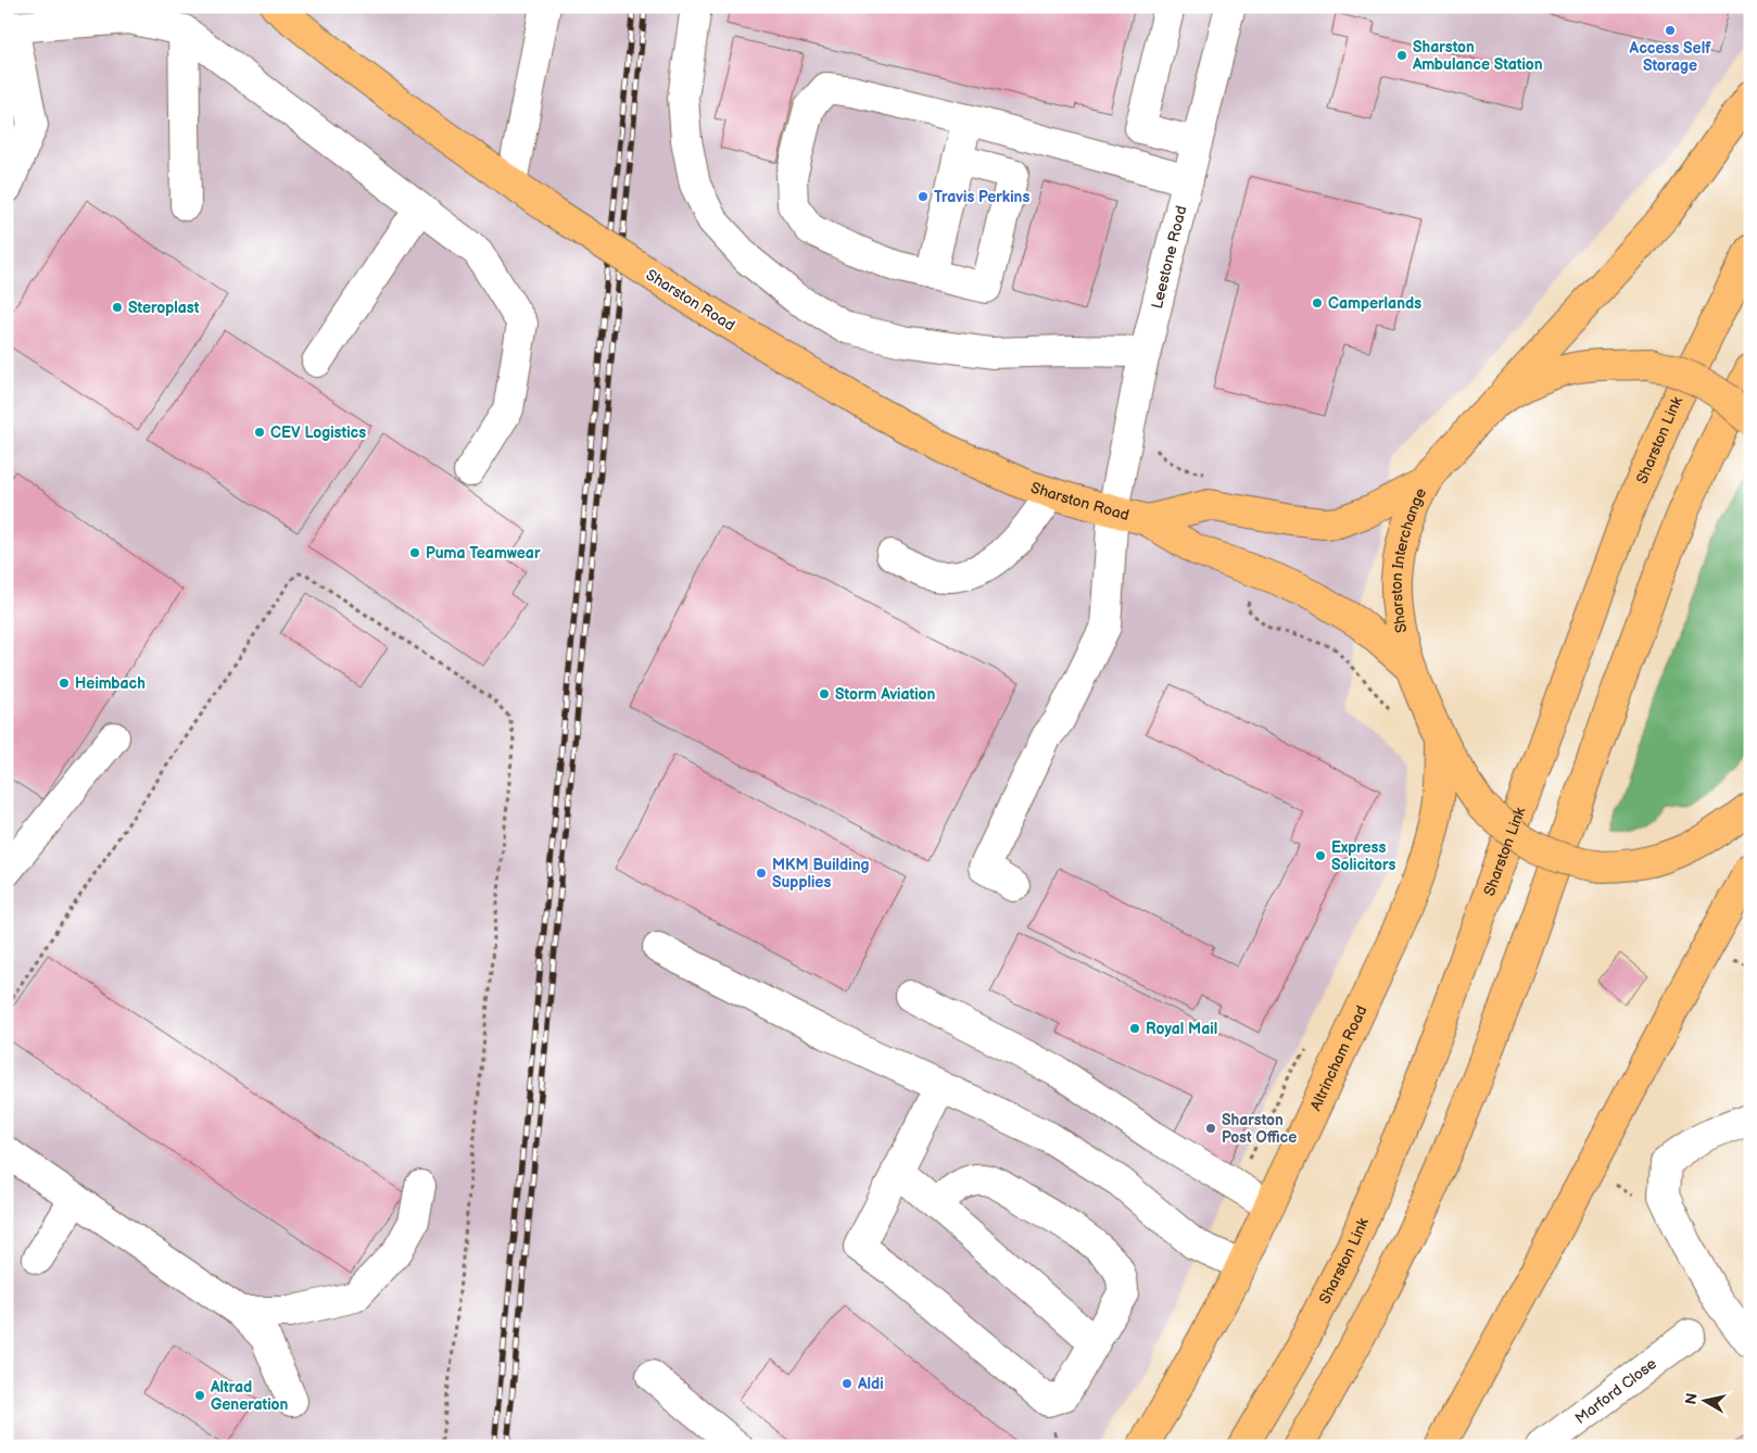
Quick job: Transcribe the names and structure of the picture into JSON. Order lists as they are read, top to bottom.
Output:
{
  "streets": {
    "main road": [
      "Sharston Road",
      "Sharston Link",
      "Sharston Interchange",
      "Altrincham Road"
    ],
    "street": ["Leestone Road", "Marford Close"]
  },
  "crossings": [
    ["Leestone Road", "Sharston Road"],
    ["Sharston Road", "Sharston Interchange"],
    ["Sharston Interchange", "Altrincham Road"]
  ],
  "places": [
    "Access Self Storage",
    "Sharston Ambulance Station",
    "Travis Perkins",
    "Camperlands",
    "Steroplast",
    "CEV Logistics",
    "Puma Teamwear",
    "Heimbach",
    "Storm Aviation",
    "Express Solicitors",
    "MKM Building Supplies",
    "Royal Mail",
    "Sharston Post Office",
    "Aldi",
    "Altrad Generation"
  ],
  "north": "left"
}
